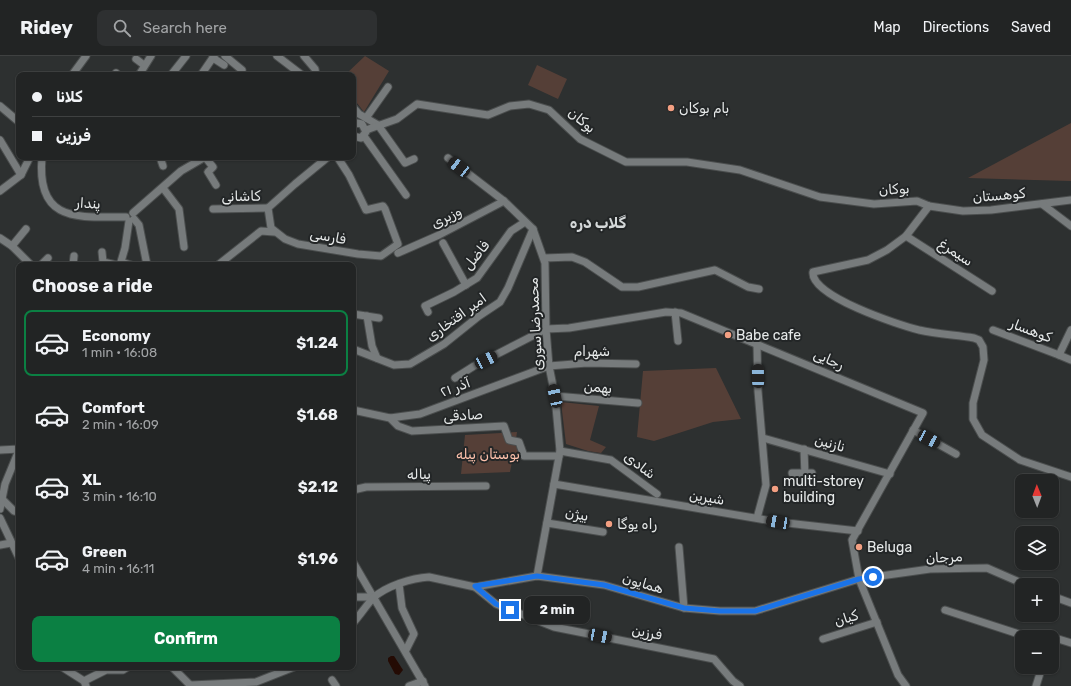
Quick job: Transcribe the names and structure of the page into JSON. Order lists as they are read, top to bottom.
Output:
{
  "streets": {
    "street": [
      "بوکان",
      "کوهستان",
      "کاشانی",
      "پندار",
      "وزیری",
      "فارسی",
      "سیمرغ",
      "فاضل",
      "امیر افتخاری",
      "محمدرضا سوری",
      "کوهسار",
      "شهرام",
      "رجایی",
      "۲۱ آذر",
      "بهمن",
      "صادقی",
      "نازنین",
      "شادی",
      "پیاله",
      "شیرین",
      "بیژن",
      "مرجان",
      "همایون",
      "کیان",
      "فرزین"
    ]
  },
  "crossings": [
    ["بوکان", "کوهستان"],
    ["وزیری", "محمدرضا سوری"],
    ["فاضل", "محمدرضا سوری"],
    ["امیر افتخاری", "محمدرضا سوری"],
    ["محمدرضا سوری", "شهرام"],
    ["محمدرضا سوری", "رجایی"],
    ["محمدرضا سوری", "۲۱ آذر"],
    ["محمدرضا سوری", "بهمن"],
    ["محمدرضا سوری", "صادقی"],
    ["محمدرضا سوری", "شادی"],
    ["محمدرضا سوری", "شیرین"],
    ["محمدرضا سوری", "بیژن"],
    ["محمدرضا سوری", "همایون"],
    ["شهرام", "۲۱ آذر"],
    ["رجایی", "نازنین"],
    ["رجایی", "شیرین"],
    ["رجایی", "مرجان"],
    ["رجایی", "همایون"],
    ["رجایی", "کیان"],
    ["۲۱ آذر", "صادقی"],
    ["صادقی", "شادی"],
    ["مرجان", "همایون"],
    ["همایون", "فرزین"]
  ],
  "districts": ["گلاب دره"],
  "parks": ["بوستان پیله"],
  "places": [
    "بام بوکان",
    "Babe cafe",
    "multi-storey building",
    "راه یوگا",
    "Beluga"
  ],
  "north": "top",
  "page": {
    "header": "Ridey",
    "search": "Search here",
    "nav": ["Map", "Directions", "Saved"],
    "banner": ["کلانا", "فرزین"],
    "heading": "Choose a ride",
    "list": [
      {
        "name": "Economy",
        "note": "1 min · 16:08",
        "value": "$1.24"
      },
      {
        "name": "Comfort",
        "note": "2 min · 16:09",
        "value": "$1.68"
      },
      {
        "name": "XL",
        "note": "3 min · 16:10",
        "value": "$2.12"
      },
      {
        "name": "Green",
        "note": "4 min · 16:11",
        "value": "$1.96"
      }
    ],
    "map_buttons": ["+", "−"],
    "bubble": "2 min",
    "buttons": "Confirm"
  }
}
